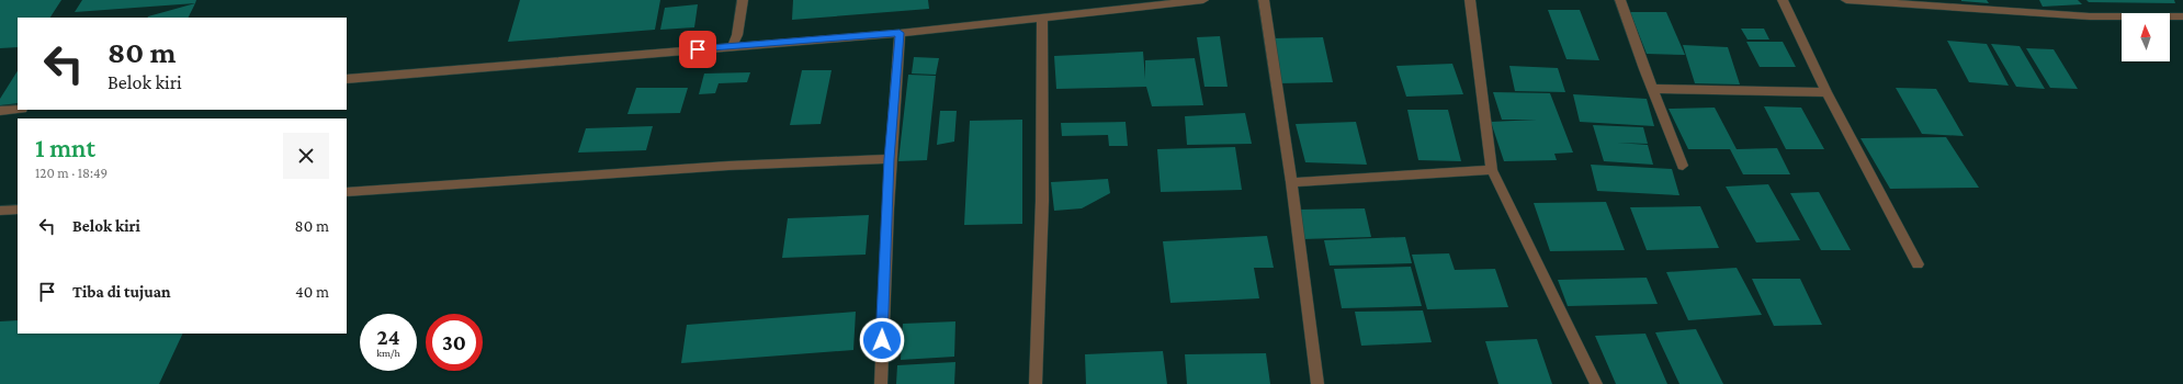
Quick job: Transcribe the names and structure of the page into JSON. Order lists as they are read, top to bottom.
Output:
{
  "north": "top",
  "page": {
    "turn": ["80 m", "Belok kiri"],
    "heading": ["1 mnt", "120 m · 18:49"],
    "list": [
      {
        "name": "Belok kiri",
        "value": "80 m"
      },
      {
        "name": "Tiba di tujuan",
        "value": "40 m"
      }
    ],
    "speed": "24 km/h",
    "limit": "30"
  }
}
